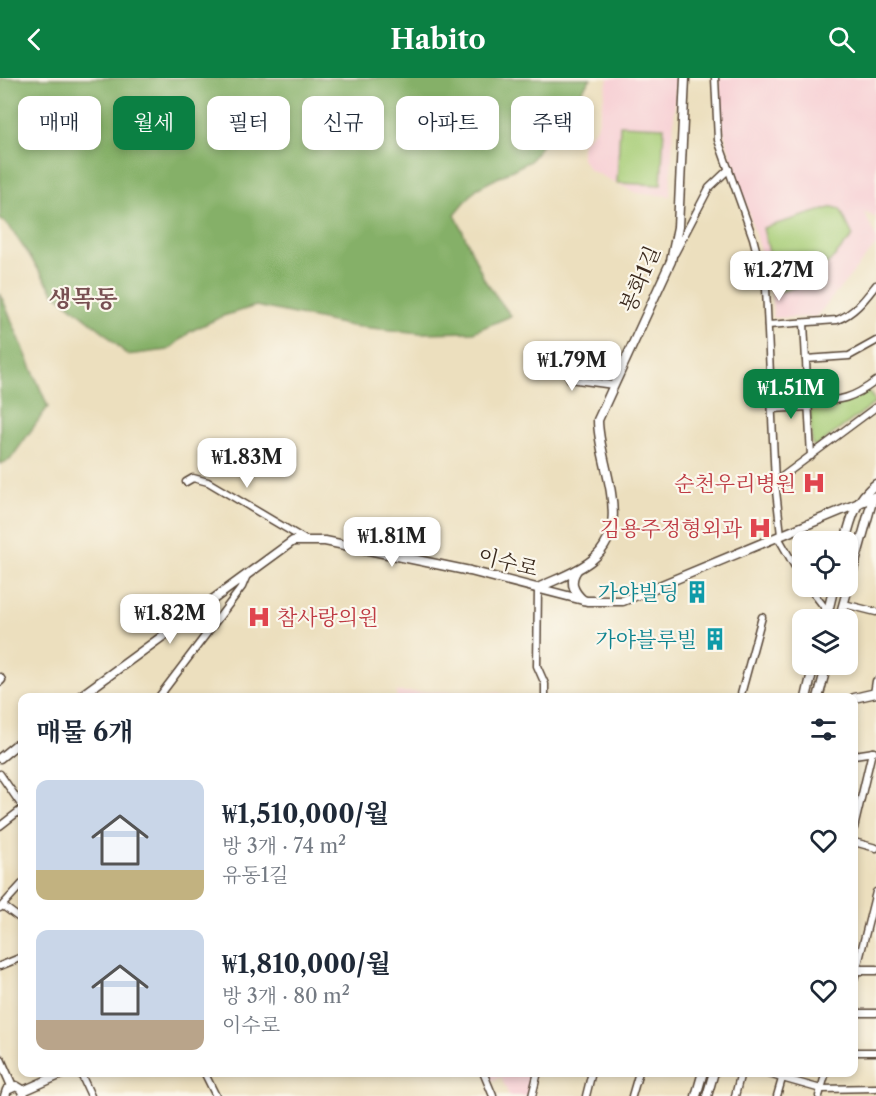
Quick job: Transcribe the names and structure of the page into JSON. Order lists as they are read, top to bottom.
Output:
{
  "streets": {
    "main road": ["봉화1길", "이수로"]
  },
  "crossings": [
    ["봉화1길", "이수로"]
  ],
  "districts": ["생목동"],
  "places": {
    "hospital": ["순천우리병원", "김용주정형외과", "참사랑의원"],
    "building": ["가야빌딩", "가야블루빌"]
  },
  "page": {
    "header": "Habito",
    "chip": [
      "매매",
      "월세",
      "필터",
      "신규",
      "아파트",
      "주택"
    ],
    "price": [
      "₩1.27M",
      "₩1.79M",
      "₩1.51M",
      "₩1.83M",
      "₩1.81M",
      "₩1.82M"
    ],
    "heading": "매물 6개",
    "list": [
      {
        "name": "₩1,510,000/월",
        "note": "방 3개 · 74 m² · 유동1길"
      },
      {
        "name": "₩1,810,000/월",
        "note": "방 3개 · 80 m² · 이수로"
      }
    ]
  }
}
